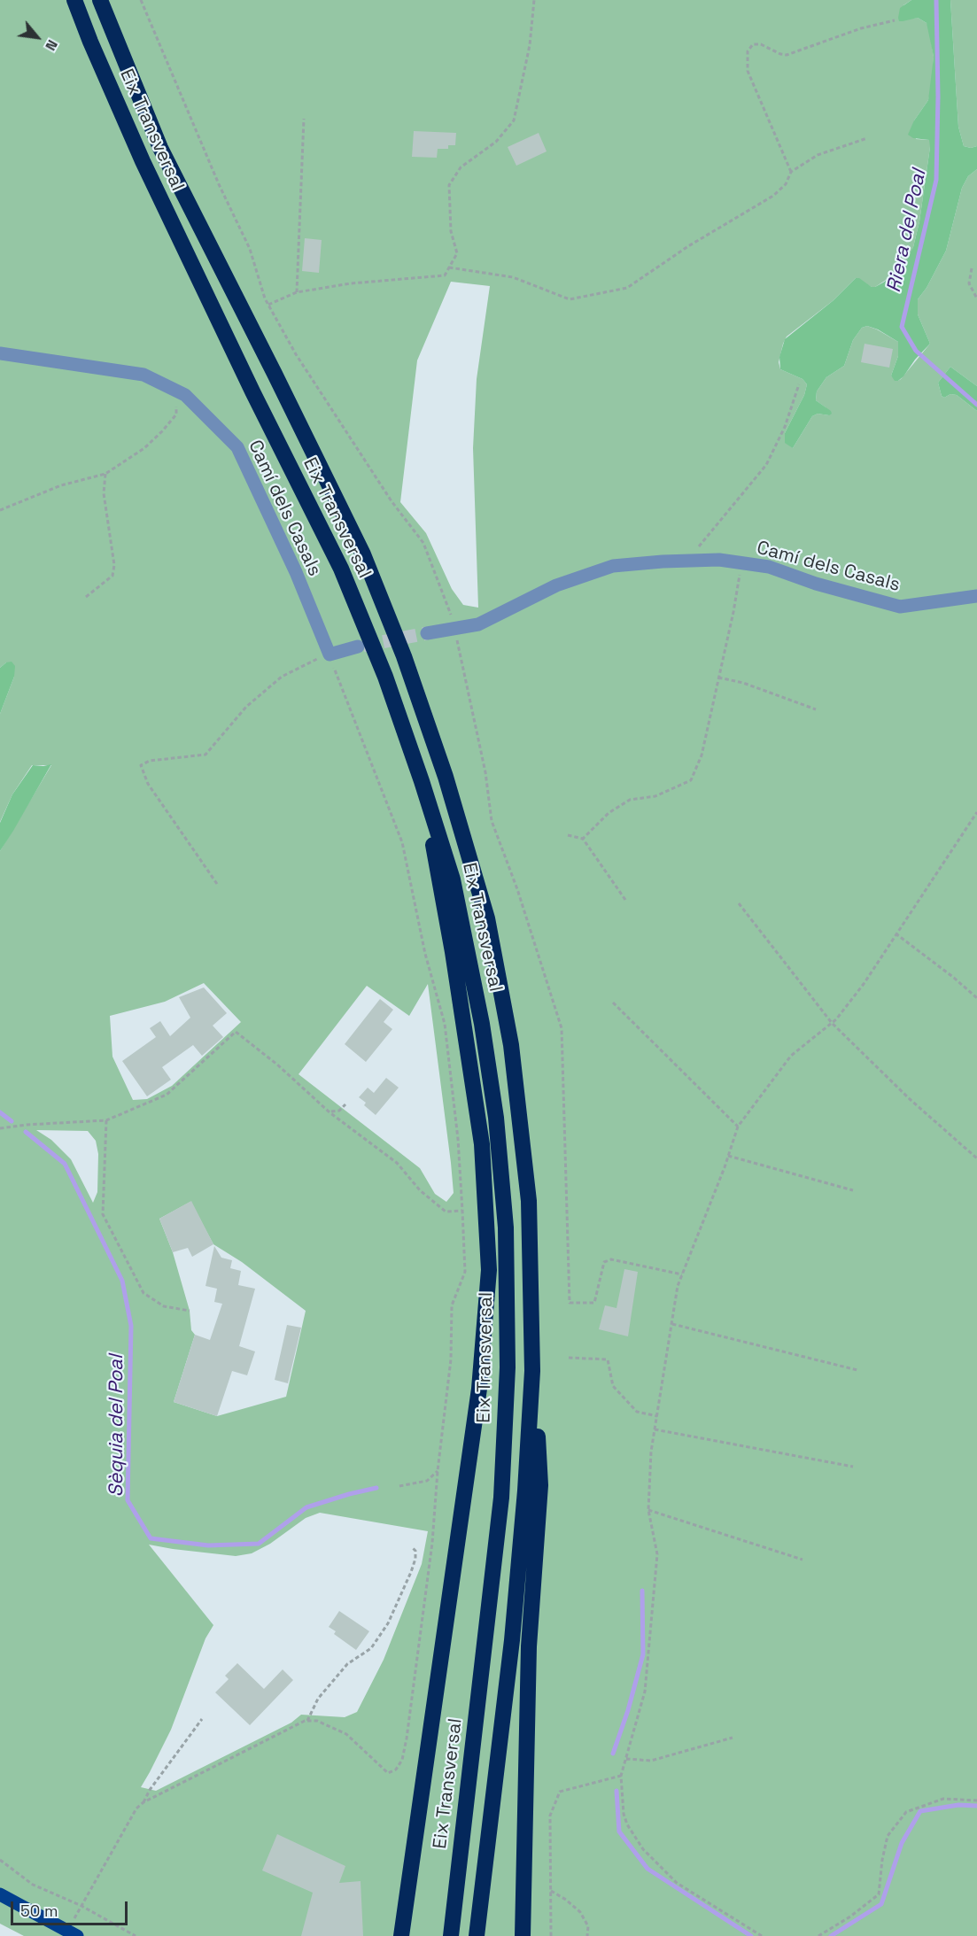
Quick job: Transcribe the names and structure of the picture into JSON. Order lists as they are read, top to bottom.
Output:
{
  "streets": {
    "highway": ["Eix Transversal"],
    "street": ["Camí dels Casals"]
  },
  "water": ["Riera del Poal", "Sèquia del Poal"],
  "scale_bar": "50 m",
  "north": "bottom right"
}
